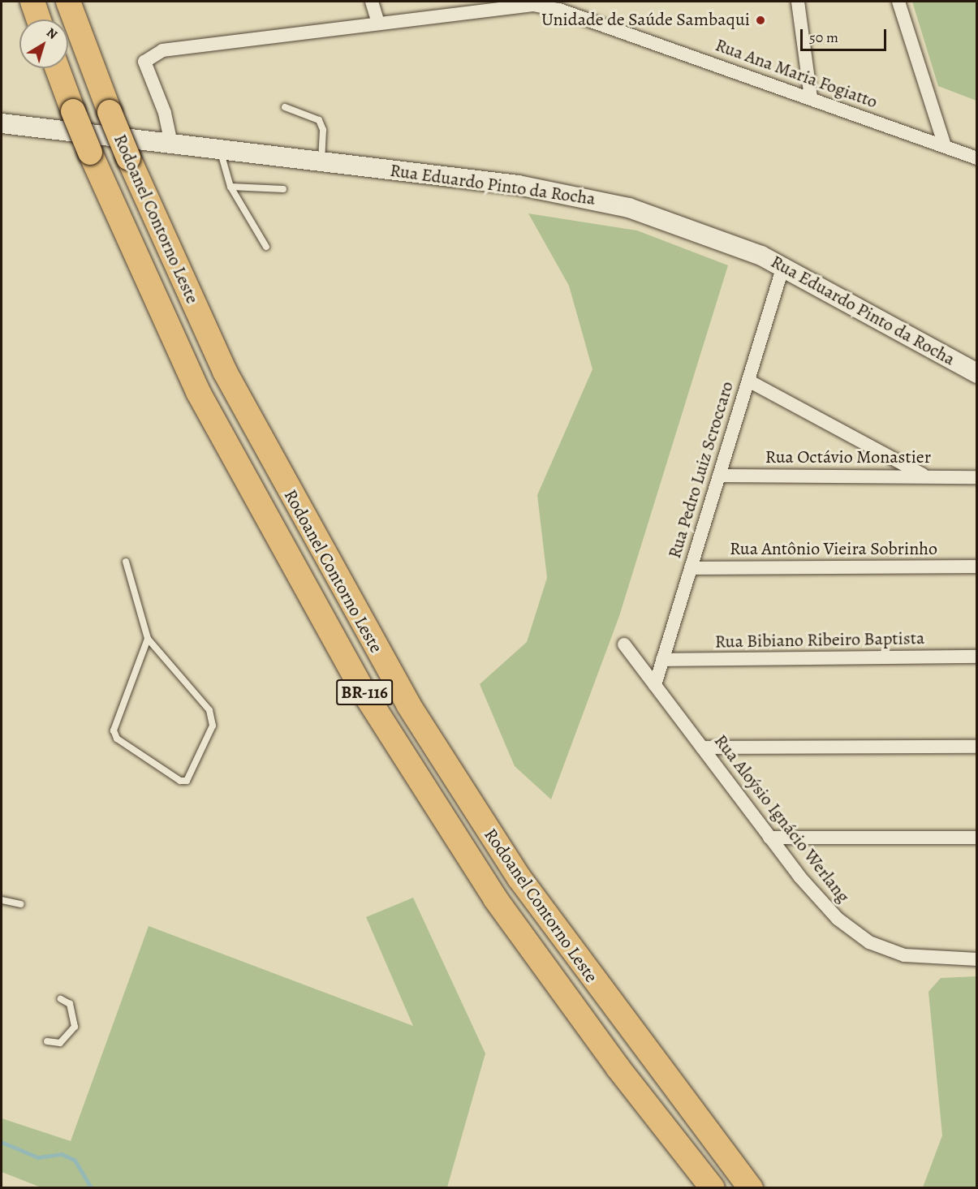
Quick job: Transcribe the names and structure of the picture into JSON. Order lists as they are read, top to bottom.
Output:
{
  "streets": {
    "highway": ["Rodoanel Contorno Leste", "BR-116"],
    "main road": ["Rua Eduardo Pinto da Rocha"],
    "street": [
      "Rua Ana Maria Fogiatto",
      "Rua Octávio Monastier",
      "Rua Pedro Luiz Scroccaro",
      "Rua Antônio Vieira Sobrinho",
      "Rua Bibiano Ribeiro Baptista",
      "Rua Aloýsio Ignácio Werlang"
    ]
  },
  "crossings": [
    ["Rua Ana Maria Fogiatto", "Rua Eduardo Pinto da Rocha"],
    ["Rua Eduardo Pinto da Rocha", "Rua Pedro Luiz Scroccaro"],
    ["Rua Octávio Monastier", "Rua Pedro Luiz Scroccaro"],
    ["Rua Pedro Luiz Scroccaro", "Rua Antônio Vieira Sobrinho"],
    ["Rua Pedro Luiz Scroccaro", "Rua Bibiano Ribeiro Baptista"],
    ["Rua Pedro Luiz Scroccaro", "Rua Aloýsio Ignácio Werlang"]
  ],
  "places": ["Unidade de Saúde Sambaqui"],
  "scale_bar": "50 m",
  "north": "top right"
}
